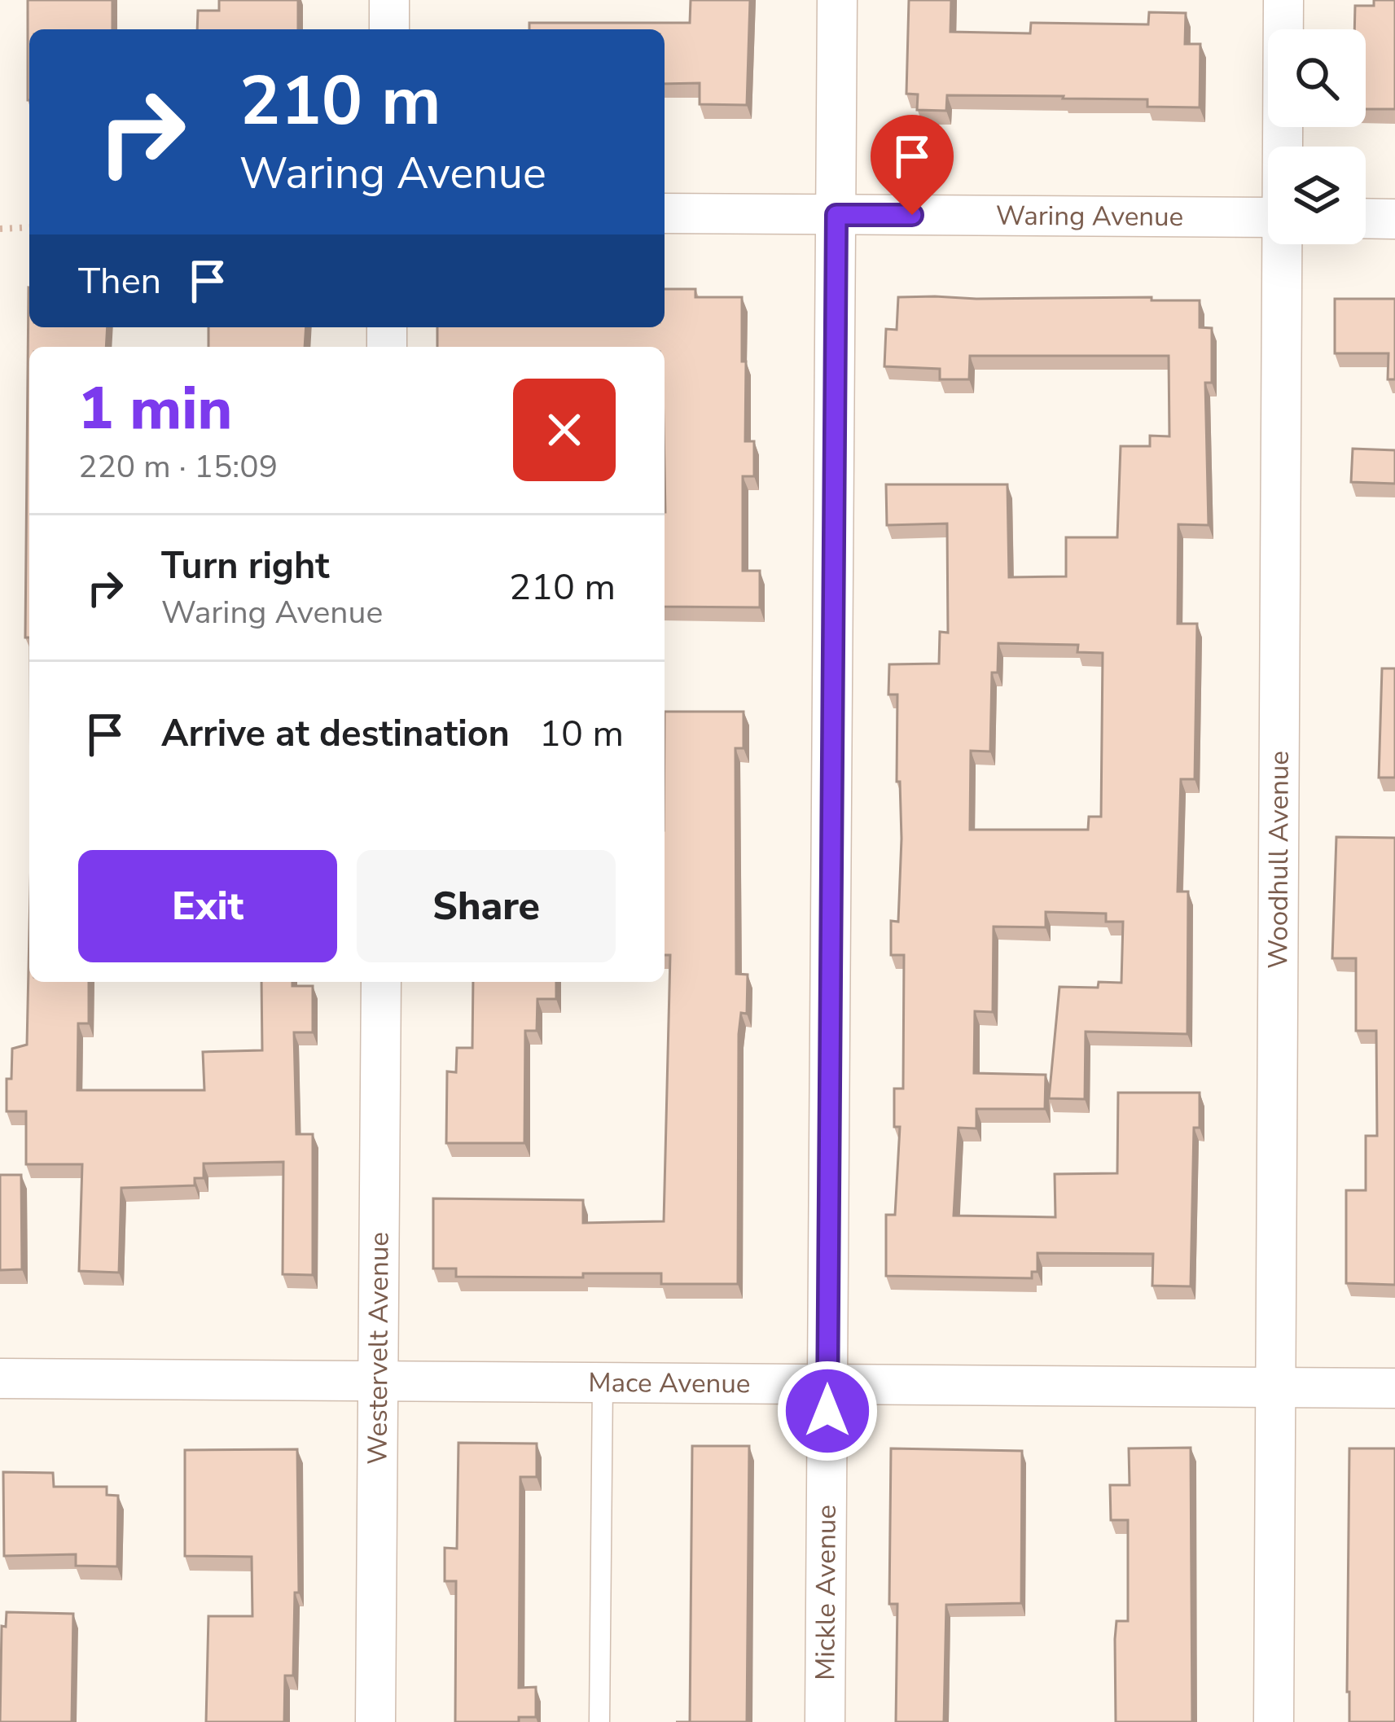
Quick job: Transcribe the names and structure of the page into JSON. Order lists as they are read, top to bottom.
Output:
{
  "streets": {
    "street": [
      "Waring Avenue",
      "Woodhull Avenue",
      "Westervelt Avenue",
      "Mace Avenue",
      "Mickle Avenue"
    ]
  },
  "crossings": [
    ["Waring Avenue", "Mickle Avenue"],
    ["Woodhull Avenue", "Mace Avenue"],
    ["Westervelt Avenue", "Mace Avenue"],
    ["Mace Avenue", "Mickle Avenue"]
  ],
  "page": {
    "turn": ["210 m", "Waring Avenue"],
    "then": "Then",
    "heading": ["1 min", "220 m · 15:09"],
    "list": [
      {
        "name": "Turn right",
        "note": "Waring Avenue",
        "value": "210 m"
      },
      {
        "name": "Arrive at destination",
        "value": "10 m"
      }
    ],
    "buttons": ["Exit", "Share"]
  }
}
